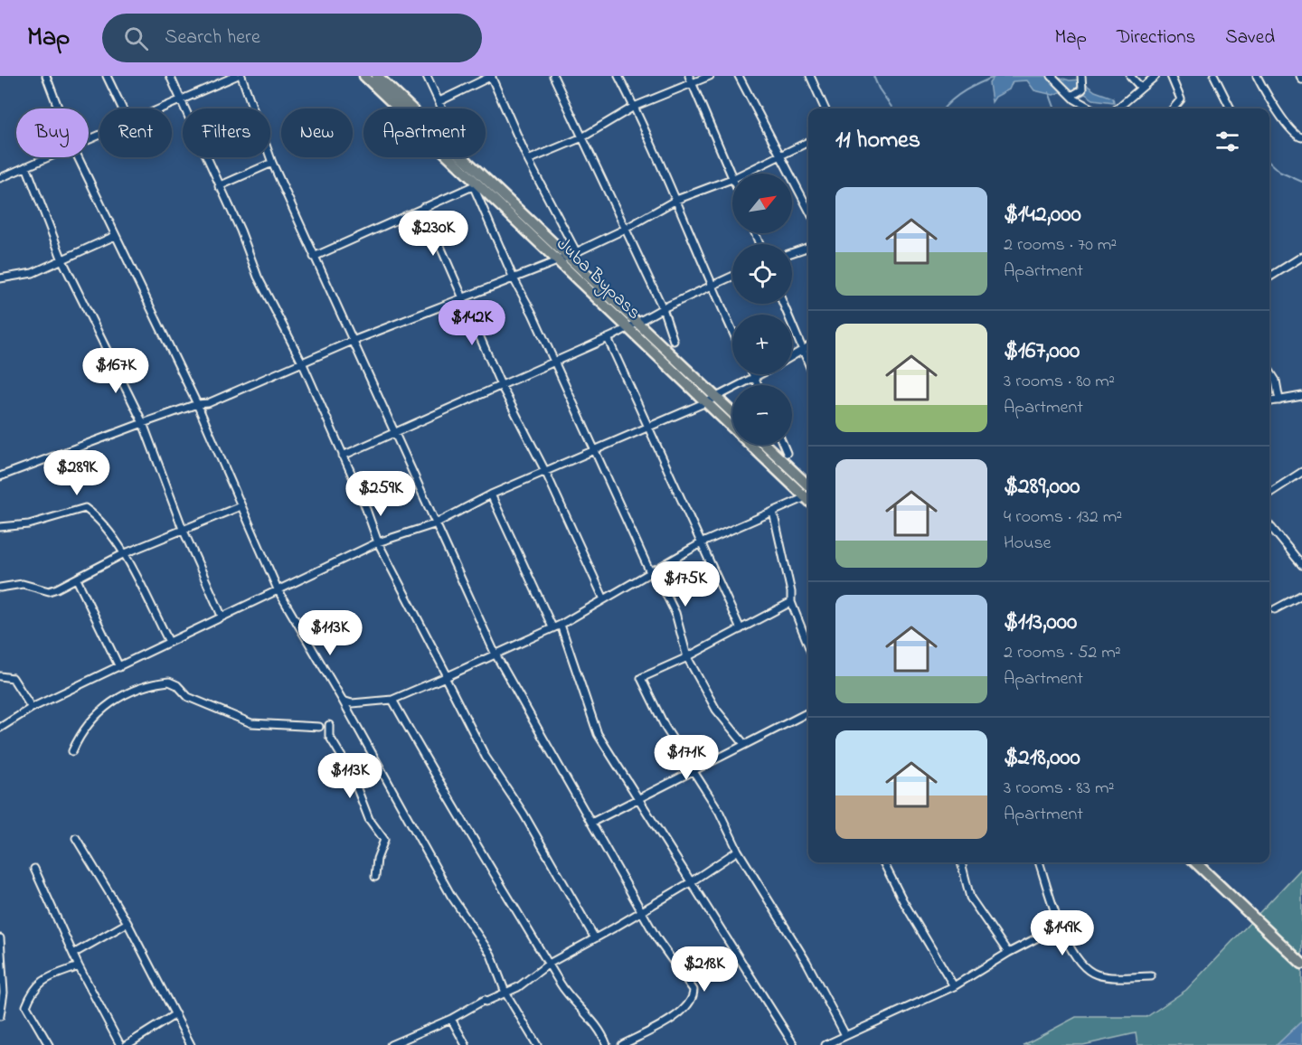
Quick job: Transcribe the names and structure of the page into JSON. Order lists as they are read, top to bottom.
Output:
{
  "streets": {
    "main road": ["Juba Bypass"]
  },
  "north": "top right",
  "page": {
    "header": "Map",
    "search": "Search here",
    "nav": ["Map", "Directions", "Saved"],
    "chip": [
      "Buy",
      "Rent",
      "Filters",
      "New",
      "Apartment"
    ],
    "heading": "11 homes",
    "map_buttons": ["+", "−"],
    "list": [
      {
        "name": "$142,000",
        "note": "2 rooms · 70 m² · Apartment"
      },
      {
        "name": "$167,000",
        "note": "3 rooms · 80 m² · Apartment"
      },
      {
        "name": "$289,000",
        "note": "4 rooms · 132 m² · House"
      },
      {
        "name": "$113,000",
        "note": "2 rooms · 52 m² · Apartment"
      },
      {
        "name": "$218,000",
        "note": "3 rooms · 83 m² · Apartment"
      }
    ],
    "price": [
      "$230K",
      "$142K",
      "$167K",
      "$289K",
      "$259K",
      "$175K",
      "$113K",
      "$171K",
      "$113K",
      "$149K",
      "$218K"
    ]
  }
}
